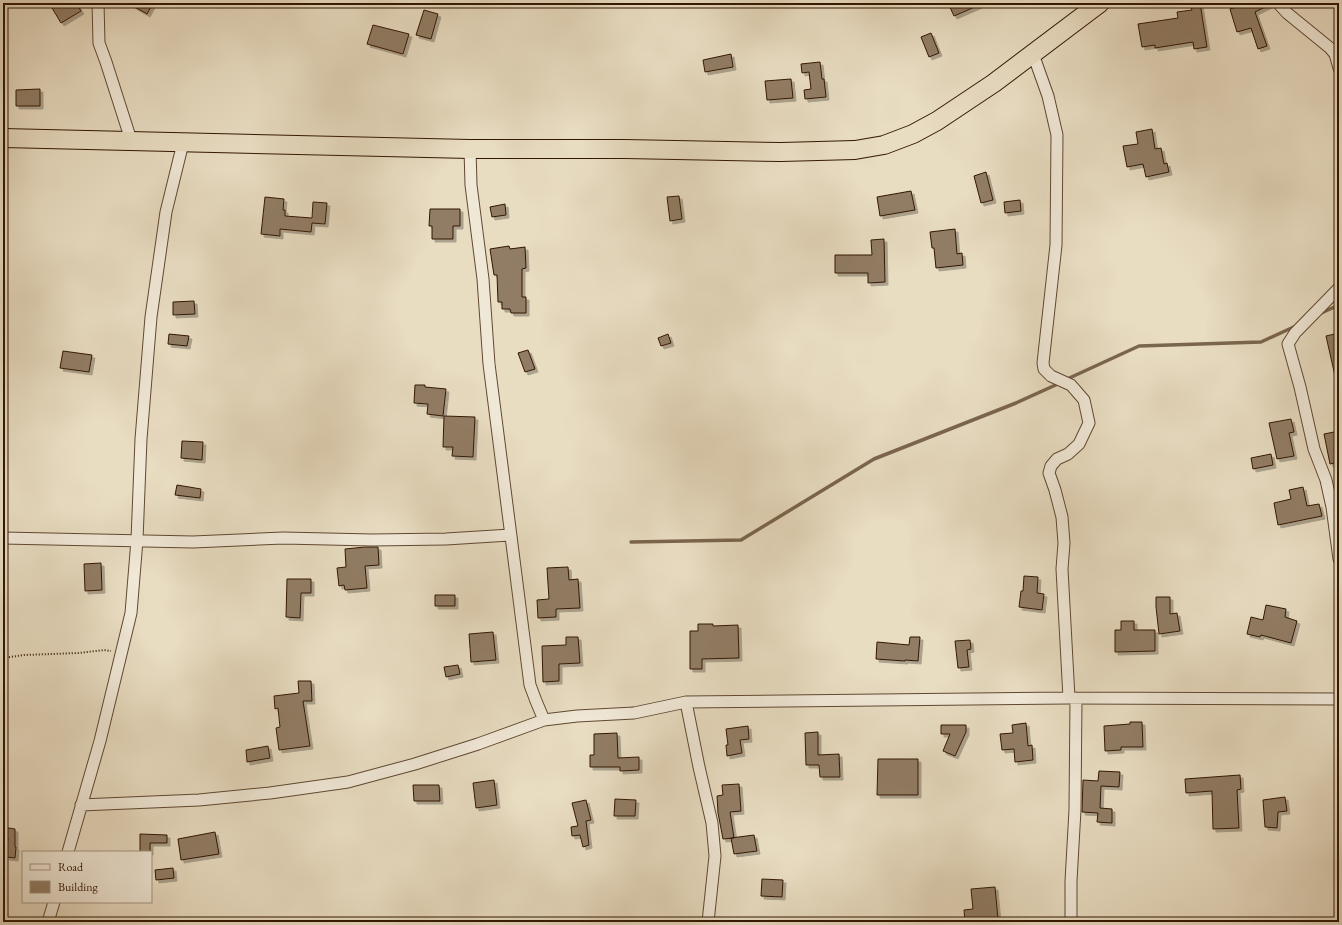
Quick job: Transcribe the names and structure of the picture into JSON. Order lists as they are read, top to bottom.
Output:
{
  "legend": ["Road", "Building"]
}
